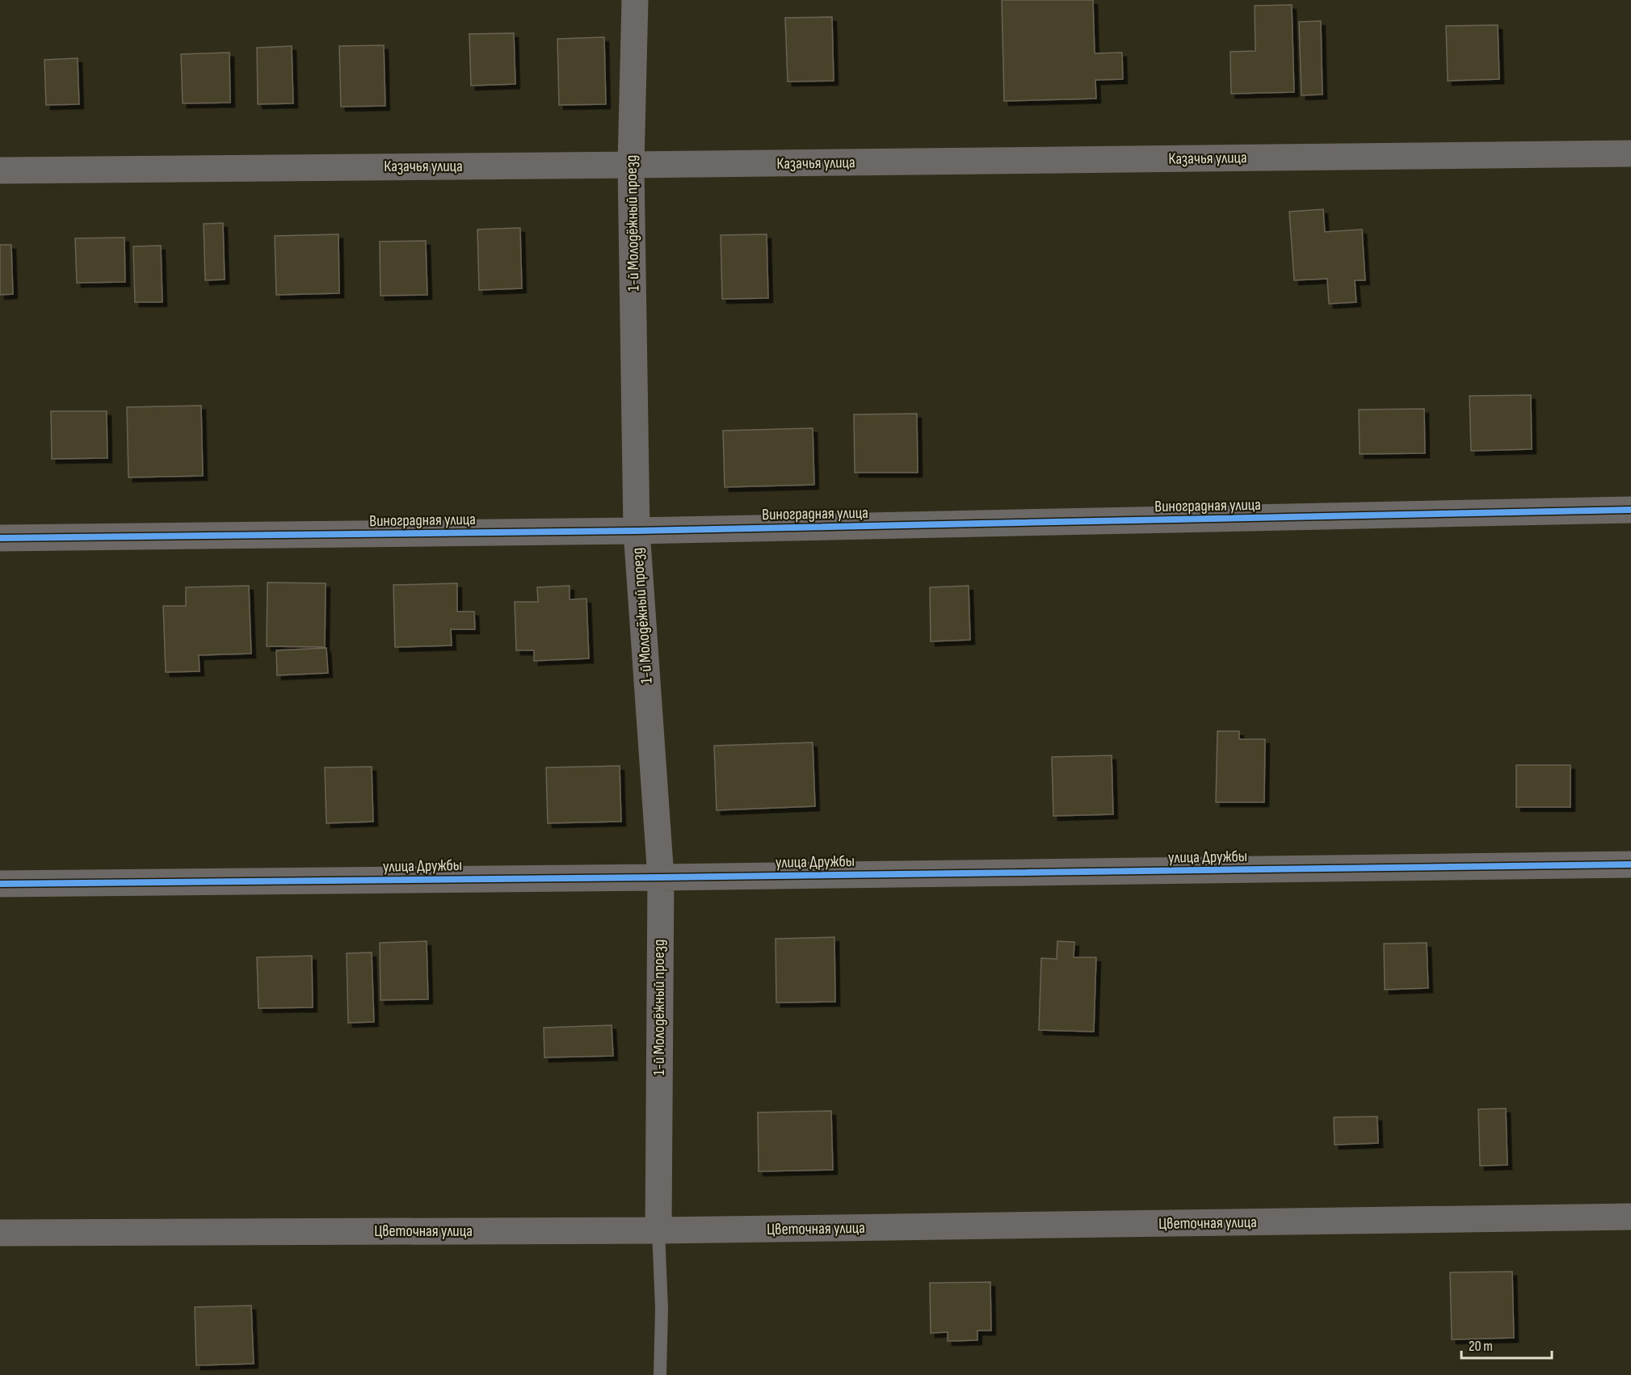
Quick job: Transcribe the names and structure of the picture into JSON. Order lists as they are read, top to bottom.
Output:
{
  "streets": {
    "street": [
      "Казачья улица",
      "1-й Молодёжный проезд",
      "Виноградная улица",
      "улица Дружбы",
      "Цветочная улица"
    ]
  },
  "crossings": [
    ["Казачья улица", "1-й Молодёжный проезд"],
    ["1-й Молодёжный проезд", "Виноградная улица"],
    ["1-й Молодёжный проезд", "улица Дружбы"],
    ["1-й Молодёжный проезд", "Цветочная улица"]
  ],
  "scale_bar": "20 m"
}
